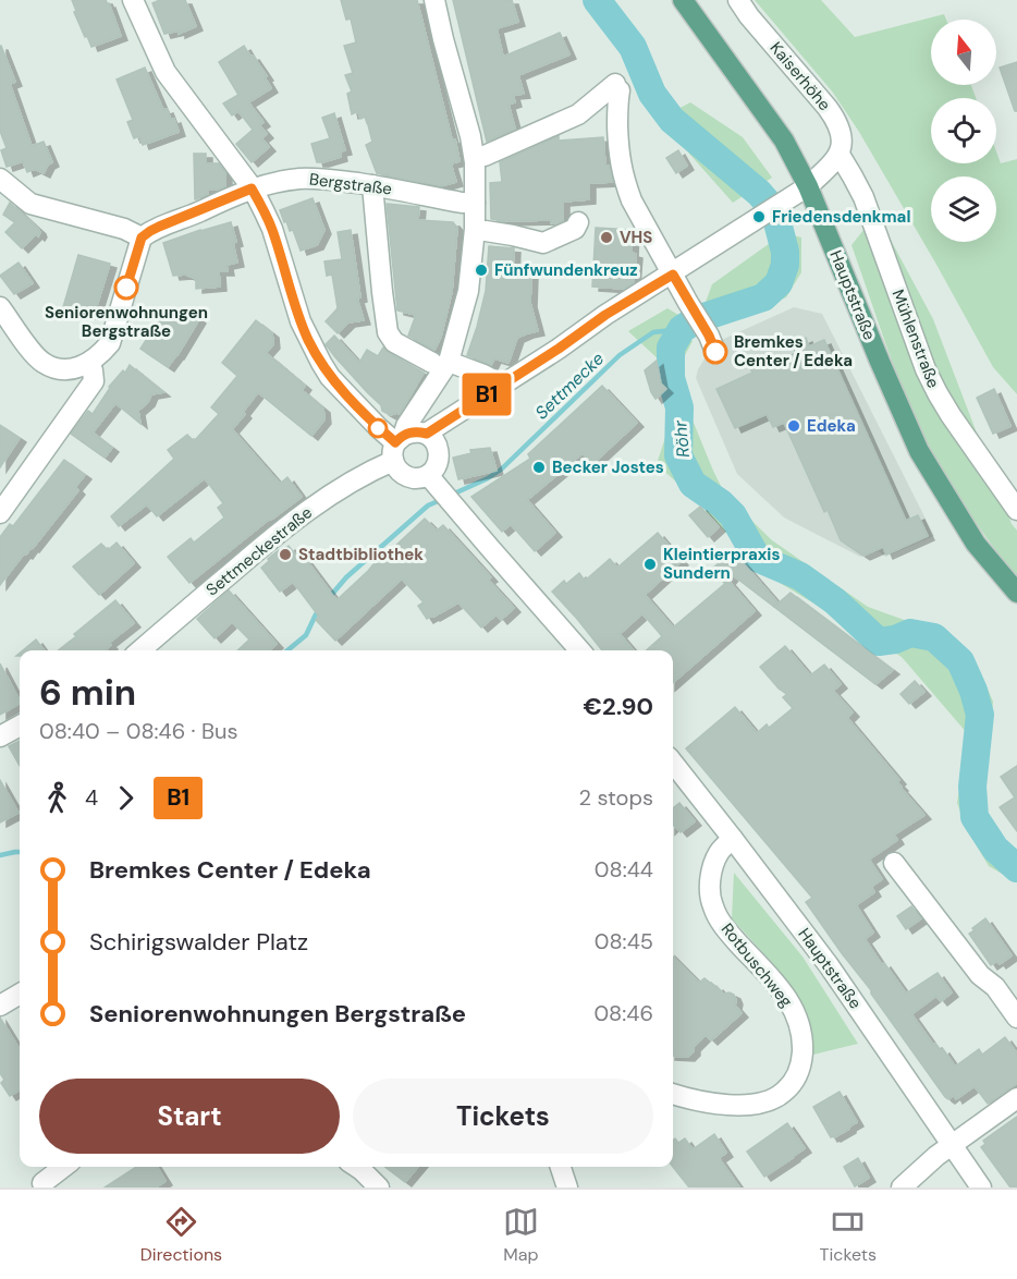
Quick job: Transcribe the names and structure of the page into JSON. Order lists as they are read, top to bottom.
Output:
{
  "streets": {
    "main road": ["Hauptstraße"],
    "street": [
      "Kaiserhöhe",
      "Bergstraße",
      "Mühlenstraße",
      "Settmeckestraße",
      "Rotbuschweg"
    ]
  },
  "crossings": [
    ["Kaiserhöhe", "Mühlenstraße"],
    ["Hauptstraße", "Rotbuschweg"]
  ],
  "water": ["Settmecke", "Röhr"],
  "places": [
    "Friedensdenkmal",
    "VHS",
    "Fünfwundenkreuz",
    "Seniorenwohnungen Bergstraße",
    "Bremkes Center / Edeka",
    "Edeka",
    "Becker Jostes",
    "Stadtbibliothek",
    "Kleintierpraxis Sundern"
  ],
  "lines": ["bus line B1"],
  "north": "top",
  "page": {
    "on_map": "B1",
    "heading": ["6 min", "08:40 – 08:46 · Bus", "€2.90"],
    "legs": ["4", "B1", "2 stops"],
    "list": [
      {
        "name": "Bremkes Center / Edeka",
        "value": "08:44"
      },
      {
        "name": "Schirigswalder Platz",
        "value": "08:45"
      },
      {
        "name": "Seniorenwohnungen Bergstraße",
        "value": "08:46"
      }
    ],
    "buttons": ["Start", "Tickets"],
    "tabs": ["Directions", "Map", "Tickets"]
  }
}
